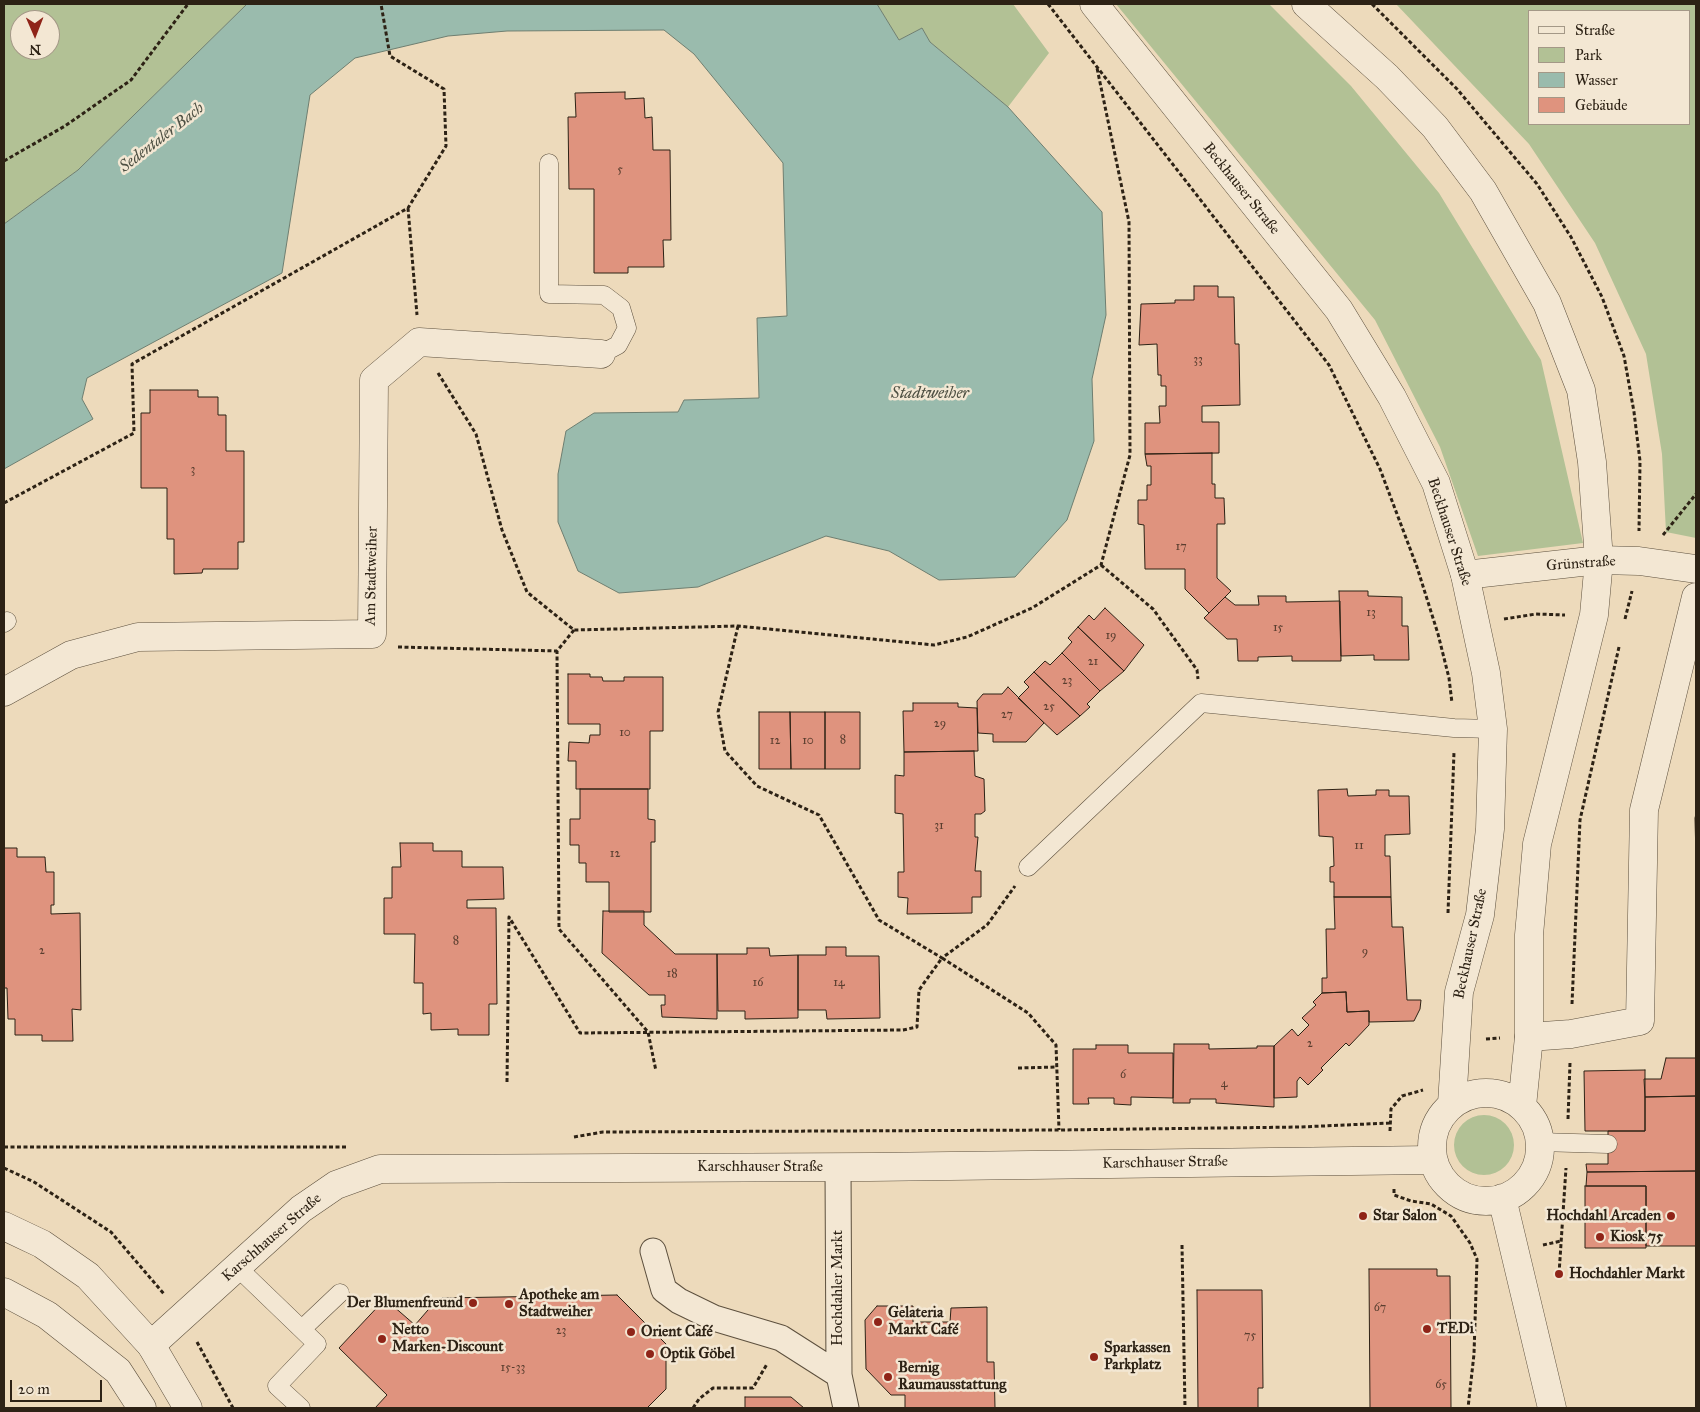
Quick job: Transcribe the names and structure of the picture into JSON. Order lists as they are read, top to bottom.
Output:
{
  "streets": {
    "street": [
      "Beckhauser Straße",
      "Grünstraße",
      "Am Stadtweiher",
      "Karschhauser Straße",
      "Hochdahler Markt"
    ]
  },
  "crossings": [
    ["Beckhauser Straße", "Grünstraße"],
    ["Beckhauser Straße", "Karschhauser Straße"],
    ["Karschhauser Straße", "Hochdahler Markt"]
  ],
  "water": ["Sedentaler Bach", "Stadtweiher"],
  "places": [
    "Star Salon",
    "Hochdahl Arcaden",
    "Kiosk 75",
    "Hochdahler Markt",
    "Der Blumenfreund",
    "Apotheke am Stadtweiher",
    "Gelateria Markt Café",
    "TEDi",
    "Orient Café",
    "Netto Marken-Discount",
    "Optik Göbel",
    "Sparkassen Parkplatz",
    "Bernig Raumausstattung"
  ],
  "house_numbers": [
    "5",
    "33",
    "3",
    "17",
    "13",
    "15",
    "19",
    "21",
    "23",
    "25",
    "27",
    "29",
    "10",
    "8",
    "12",
    "10",
    "31",
    "11",
    "12",
    "8",
    "2",
    "9",
    "18",
    "16",
    "14",
    "2",
    "6",
    "4",
    "67",
    "23",
    "75",
    "15-33",
    "65"
  ],
  "legend": [
    "Straße",
    "Park",
    "Wasser",
    "Gebäude"
  ],
  "scale_bar": "20 m",
  "north": "bottom"
}
